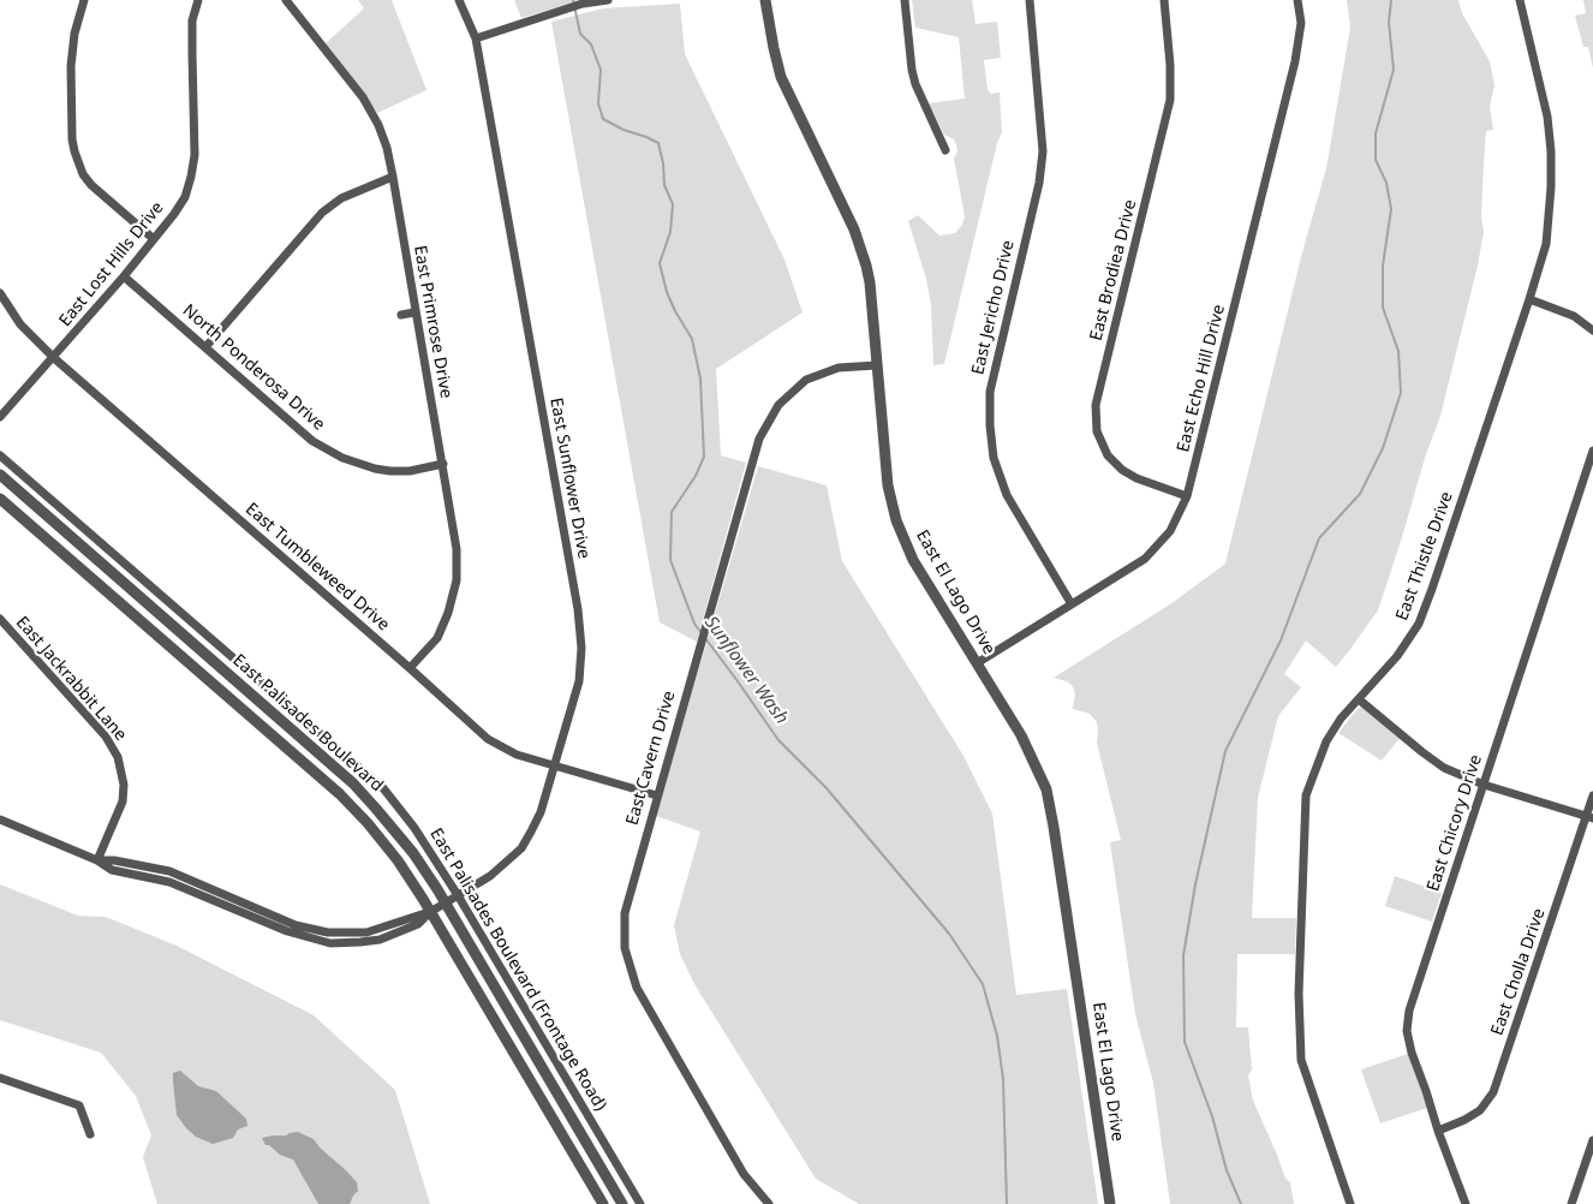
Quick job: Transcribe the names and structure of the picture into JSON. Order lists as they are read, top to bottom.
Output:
{
  "streets": {
    "street": [
      "East Lost Hills Drive",
      "East Brodiea Drive",
      "East Jericho Drive",
      "East Primrose Drive",
      "North Ponderosa Drive",
      "East Echo Hill Drive",
      "East Sunflower Drive",
      "East Thistle Drive",
      "East Tumbleweed Drive",
      "East El Lago Drive",
      "East Jackrabbit Lane",
      "East Palisades Boulevard",
      "East Cavern Drive",
      "East Chicory Drive",
      "East Palisades Boulevard (Frontage Road)",
      "East Cholla Drive"
    ]
  },
  "crossings": [
    ["East Lost Hills Drive", "North Ponderosa Drive"],
    ["East Lost Hills Drive", "East Tumbleweed Drive"],
    ["East Brodiea Drive", "East Echo Hill Drive"],
    ["East Jericho Drive", "East Echo Hill Drive"],
    ["East Primrose Drive", "North Ponderosa Drive"],
    ["East Primrose Drive", "East Tumbleweed Drive"],
    ["East Echo Hill Drive", "East El Lago Drive"],
    ["East Sunflower Drive", "East Tumbleweed Drive"],
    ["East Sunflower Drive", "East Palisades Boulevard"],
    ["East Sunflower Drive", "East Palisades Boulevard (Frontage Road)"],
    ["East Tumbleweed Drive", "East Cavern Drive"],
    ["East El Lago Drive", "East Cavern Drive"],
    ["East Chicory Drive", "East Cholla Drive"]
  ],
  "water": ["Sunflower Wash"]
}
